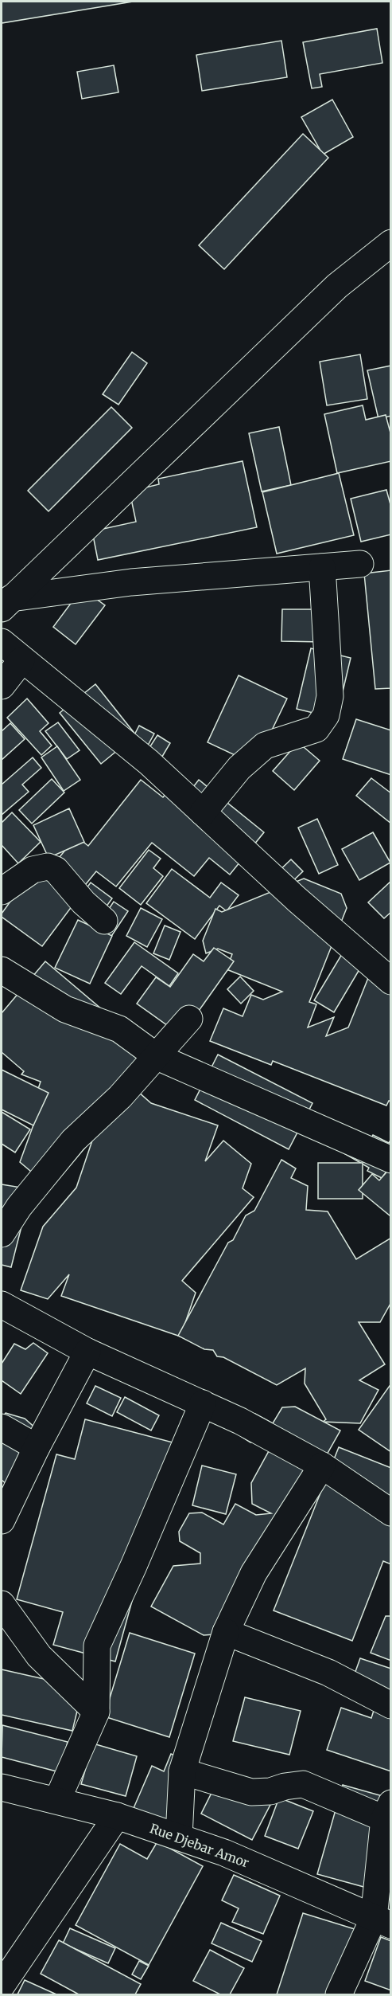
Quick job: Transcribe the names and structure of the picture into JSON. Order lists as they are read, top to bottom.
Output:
{
  "streets": {
    "street": ["Rue Djebar Amor"]
  }
}
